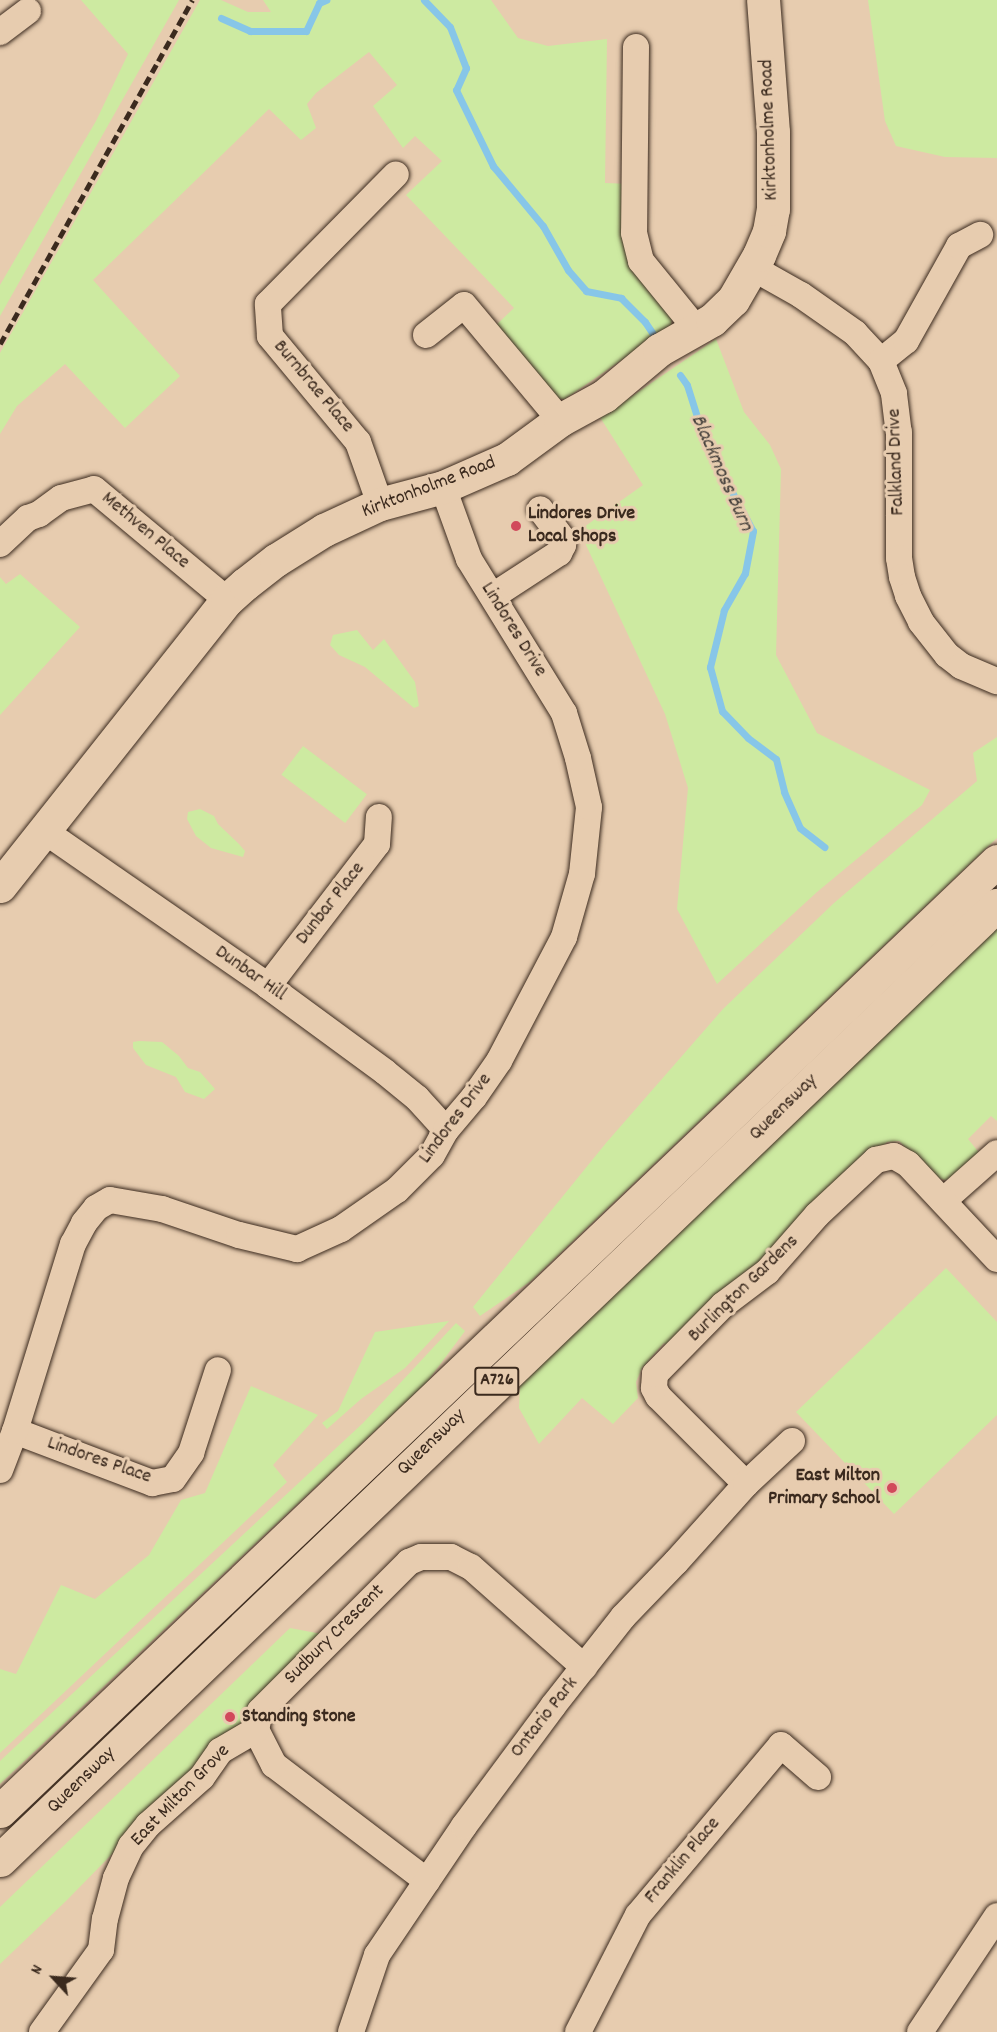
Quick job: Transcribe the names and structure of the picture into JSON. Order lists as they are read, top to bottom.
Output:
{
  "streets": {
    "main road": ["Kirktonholme Road", "Queensway", "A726"],
    "street": [
      "Burnbrae Place",
      "Falkland Drive",
      "Methven Place",
      "Lindores Drive",
      "Dunbar Place",
      "Dunbar Hill",
      "Burlington Gardens",
      "Lindores Place",
      "Sudbury Crescent",
      "Ontario Park",
      "East Milton Grove",
      "Franklin Place"
    ]
  },
  "crossings": [
    ["Kirktonholme Road", "Burnbrae Place"],
    ["Kirktonholme Road", "Falkland Drive"],
    ["Kirktonholme Road", "Methven Place"],
    ["Kirktonholme Road", "Lindores Drive"],
    ["Kirktonholme Road", "Dunbar Hill"],
    ["Lindores Drive", "Dunbar Hill"],
    ["Lindores Drive", "Lindores Place"],
    ["Dunbar Place", "Dunbar Hill"],
    ["Burlington Gardens", "Ontario Park"],
    ["Sudbury Crescent", "Ontario Park"],
    ["Sudbury Crescent", "East Milton Grove"]
  ],
  "water": ["Blackmoss Burn"],
  "places": ["Lindores Drive Local Shops", "East Milton Primary School", "Standing Stone"],
  "north": "top left"
}
